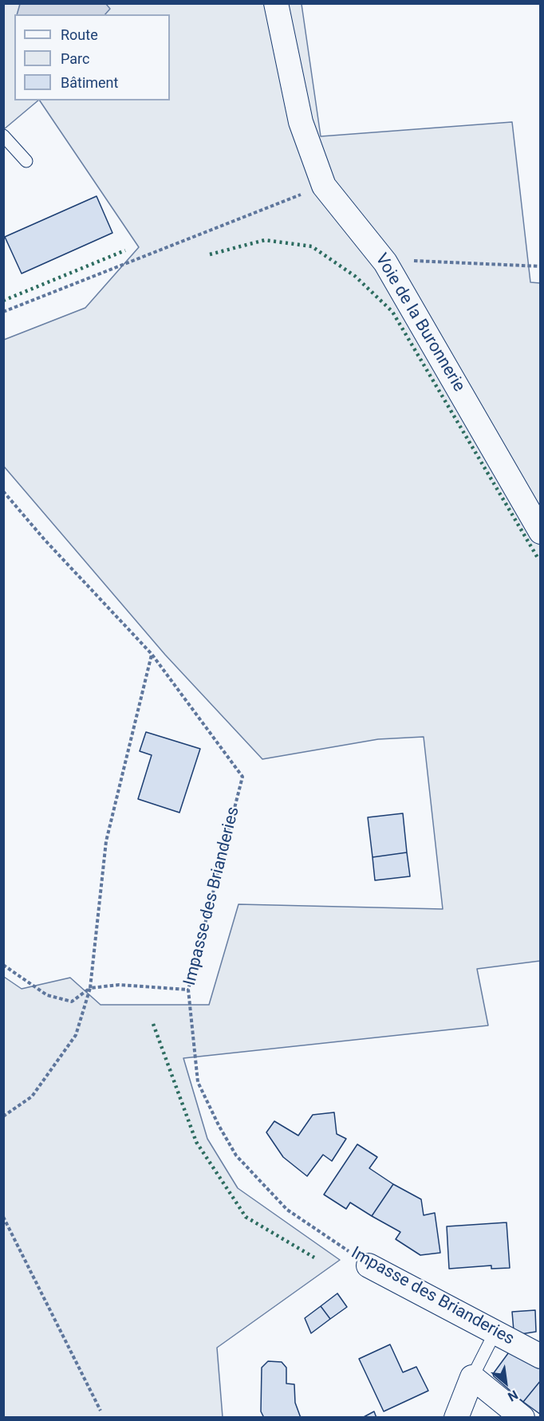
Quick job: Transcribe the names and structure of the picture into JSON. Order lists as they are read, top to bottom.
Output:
{
  "streets": {
    "street": ["Voie de la Buronnerie", "Impasse des Brianderies"]
  },
  "legend": ["Route", "Parc", "Bâtiment"],
  "north": "bottom right"
}
